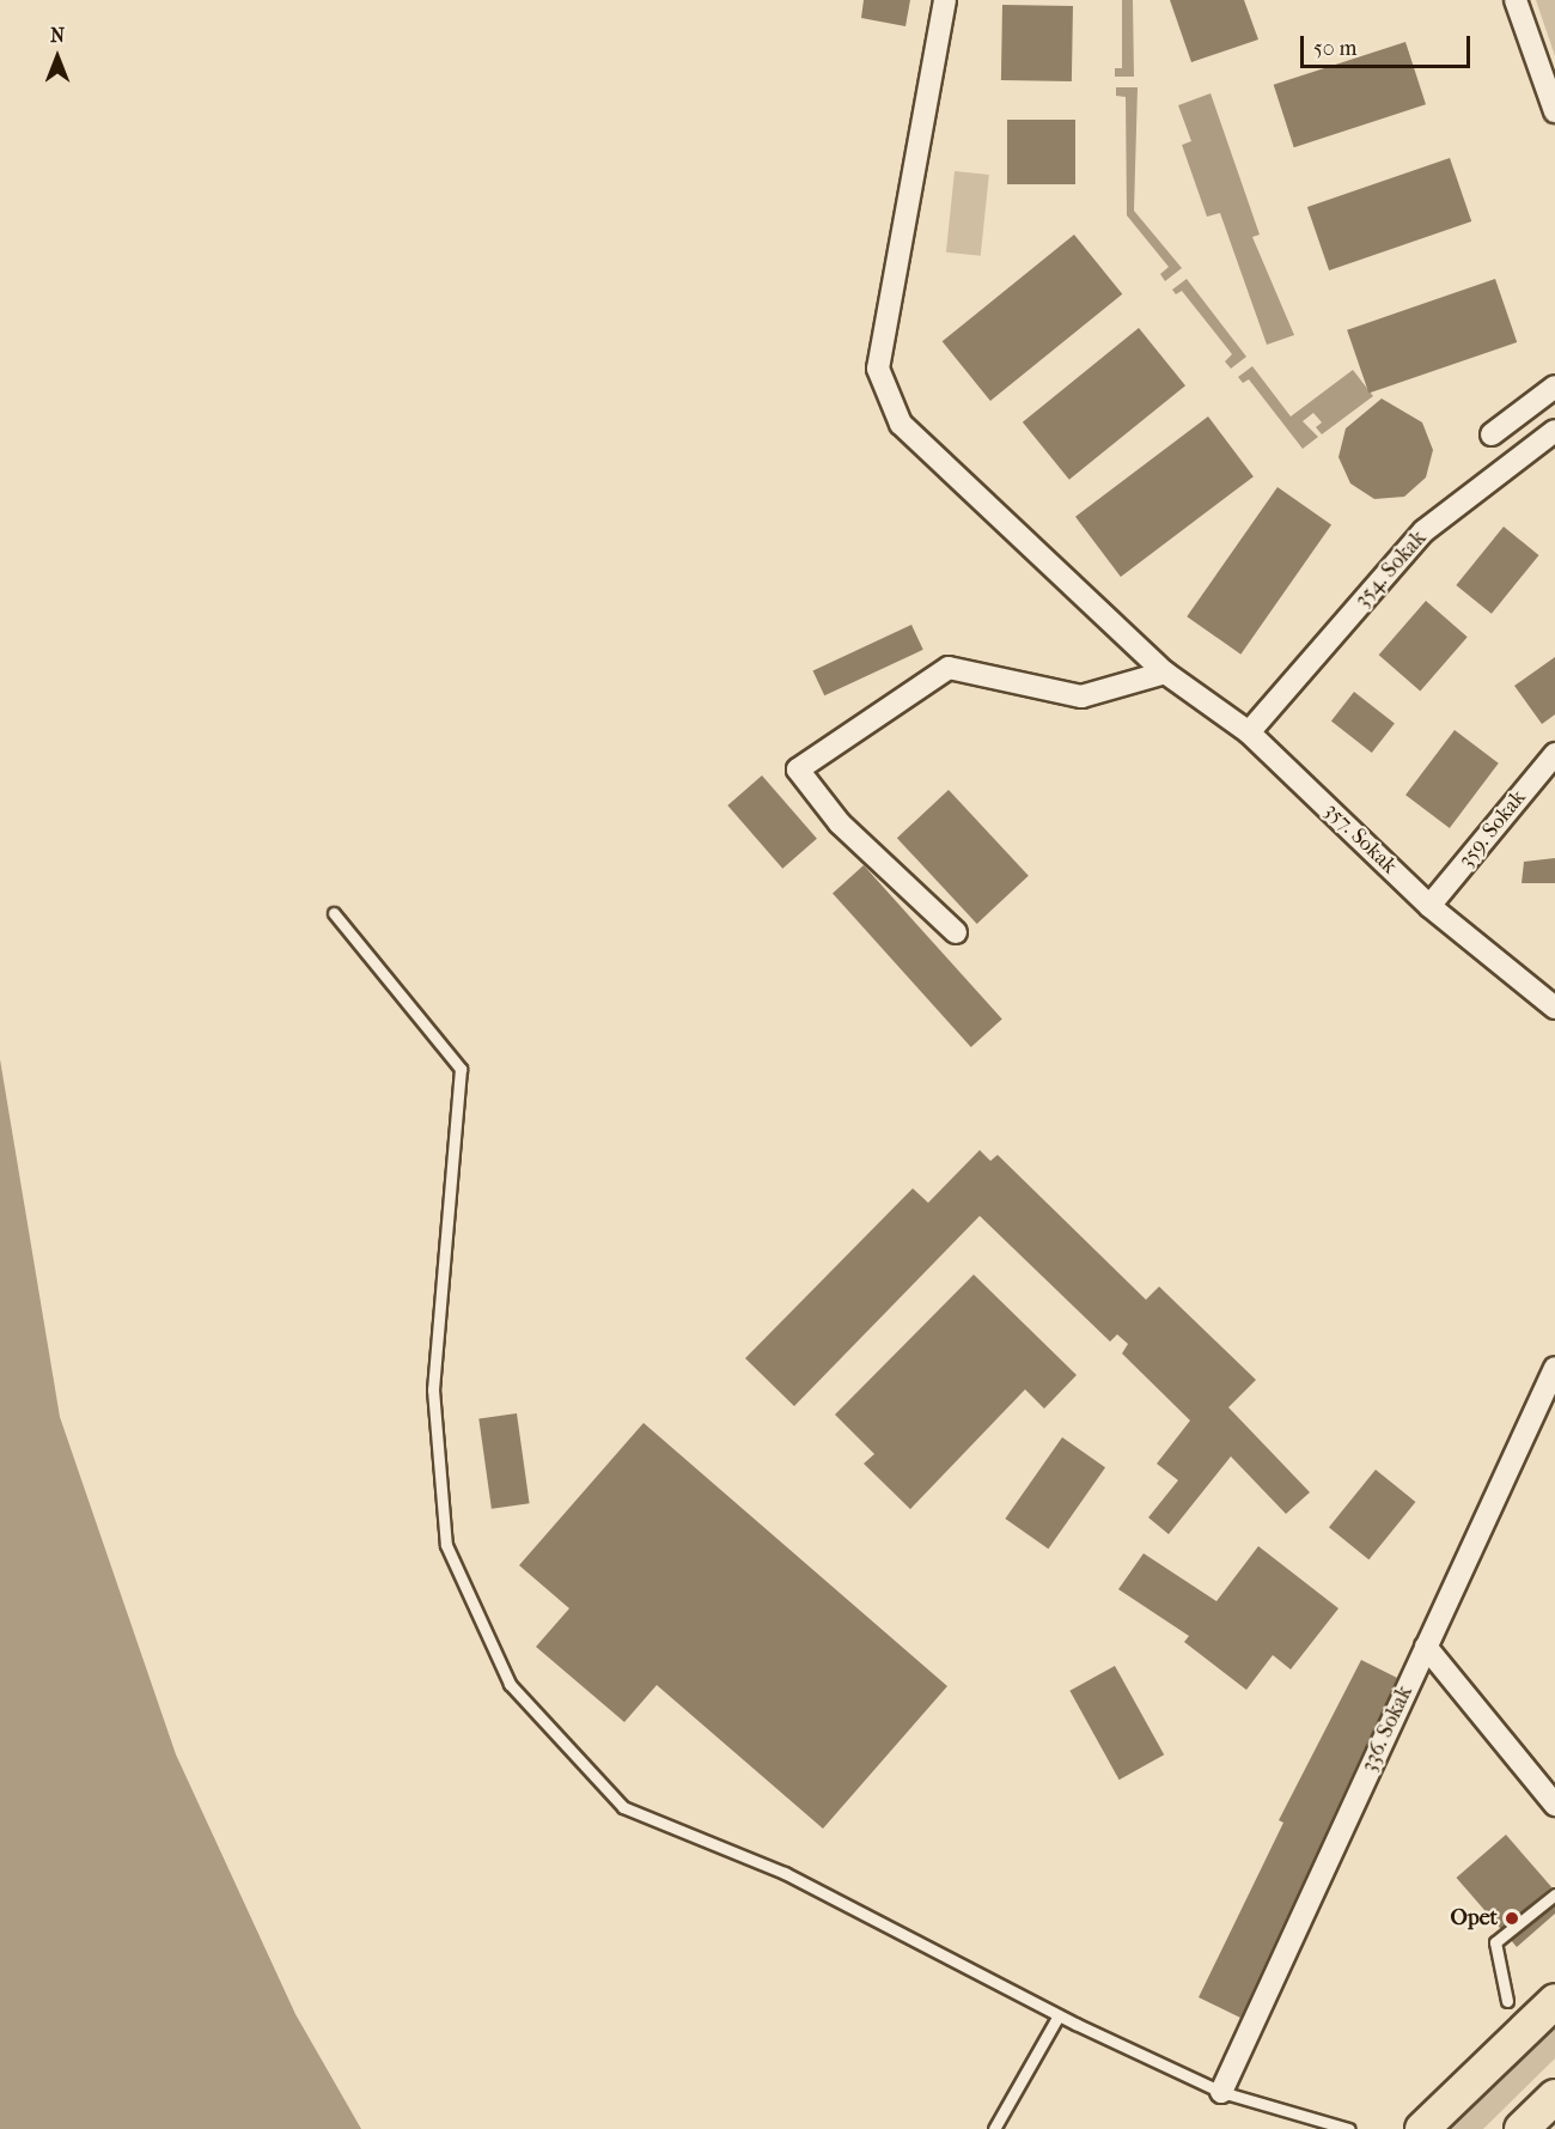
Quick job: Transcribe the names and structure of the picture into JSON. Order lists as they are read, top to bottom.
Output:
{
  "streets": {
    "street": [
      "354. Sokak",
      "359. Sokak",
      "357. Sokak",
      "336. Sokak"
    ]
  },
  "crossings": [
    ["354. Sokak", "357. Sokak"],
    ["359. Sokak", "357. Sokak"]
  ],
  "places": ["Opet"],
  "scale_bar": "50 m",
  "north": "top"
}
